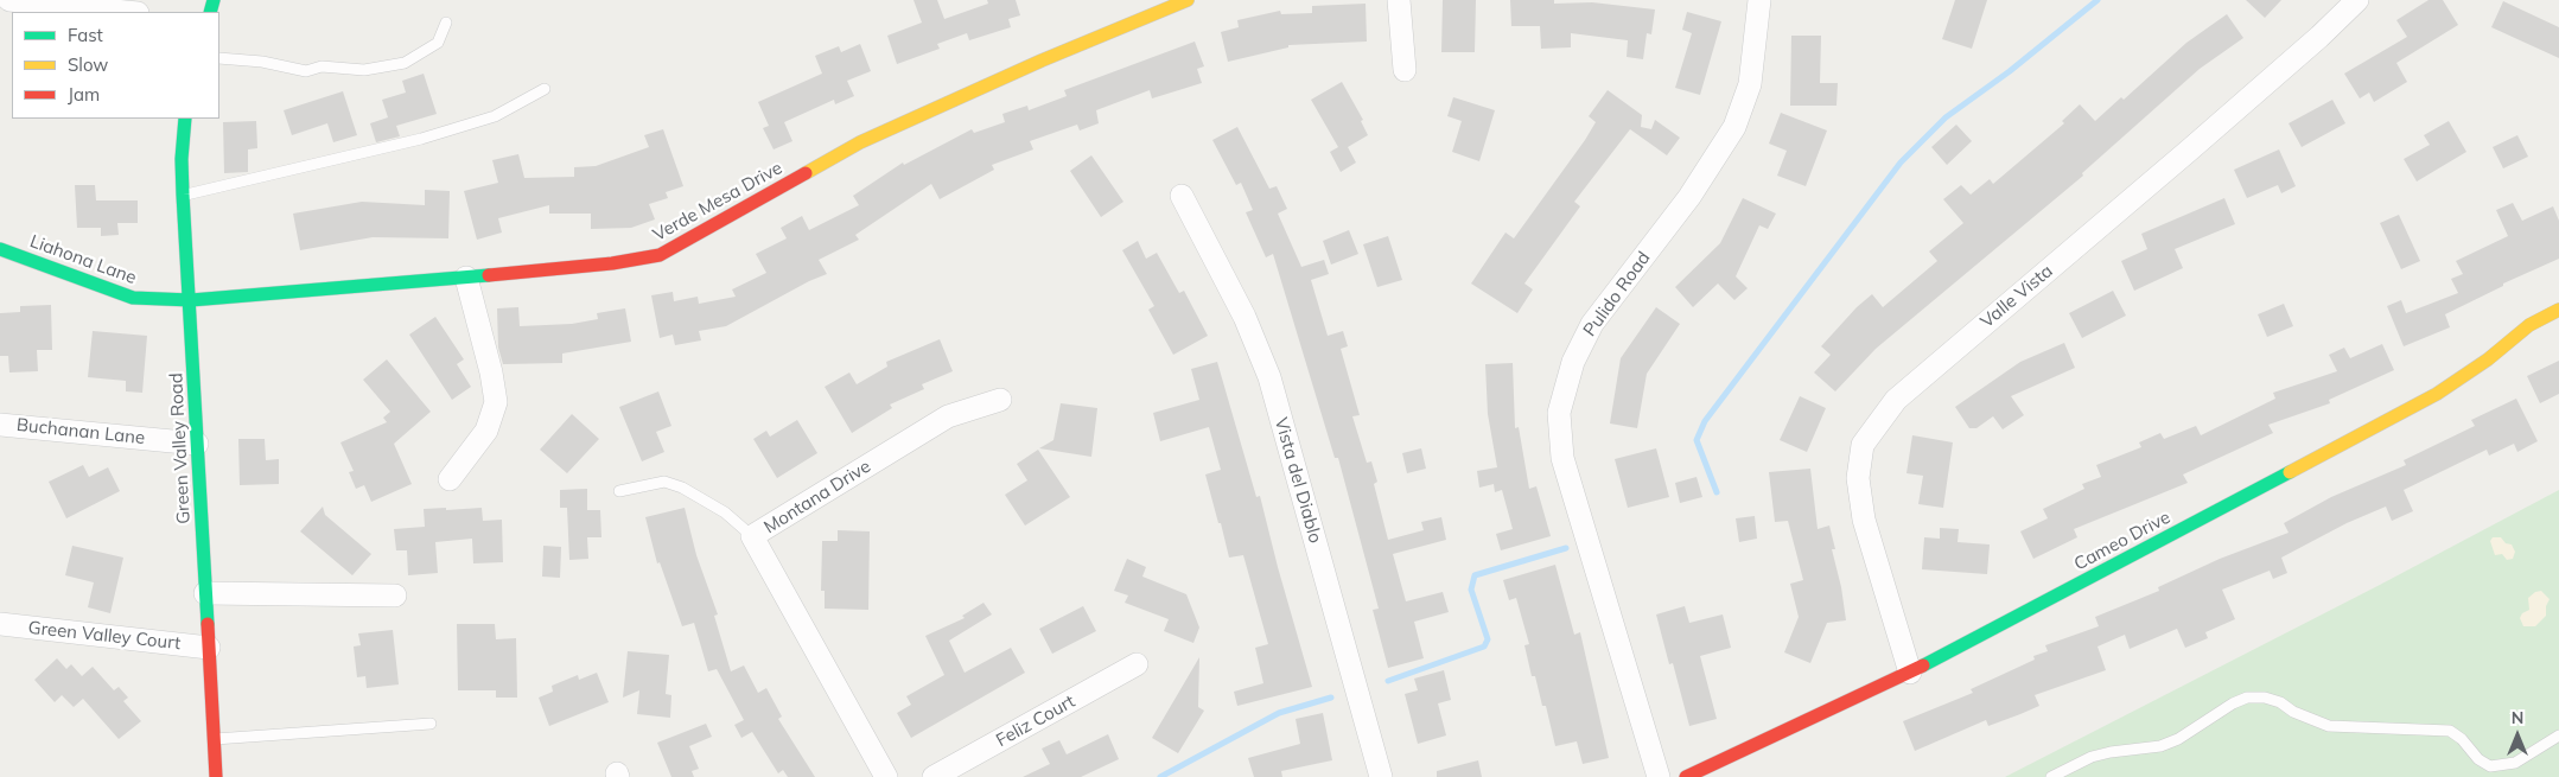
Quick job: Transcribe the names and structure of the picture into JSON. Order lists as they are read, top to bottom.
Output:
{
  "streets": {
    "street": [
      "Verde Mesa Drive",
      "Liahona Lane",
      "Pulido Road",
      "Valle Vista",
      "Buchanan Lane",
      "Green Valley Road",
      "Vista del Diablo",
      "Montana Drive",
      "Cameo Drive",
      "Green Valley Court",
      "Feliz Court"
    ]
  },
  "crossings": [
    ["Verde Mesa Drive", "Liahona Lane"],
    ["Verde Mesa Drive", "Green Valley Road"],
    ["Liahona Lane", "Green Valley Road"],
    ["Valle Vista", "Cameo Drive"],
    ["Buchanan Lane", "Green Valley Road"],
    ["Green Valley Road", "Green Valley Court"]
  ],
  "legend": ["Fast", "Slow", "Jam"],
  "north": "top"
}
